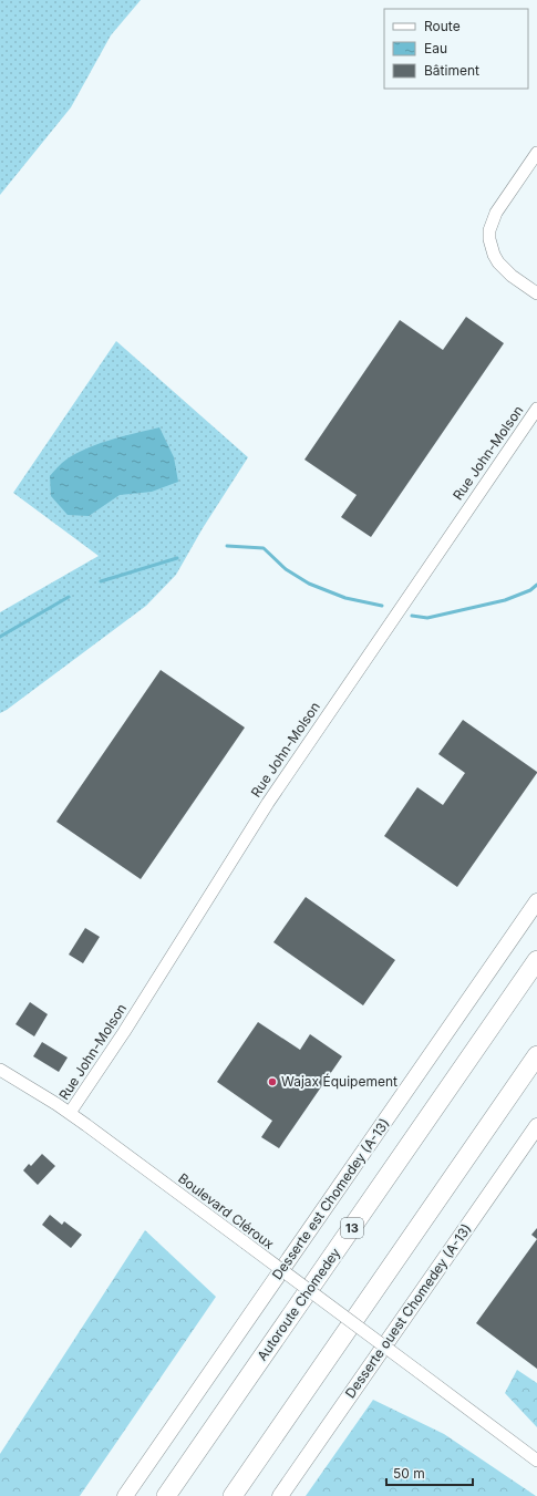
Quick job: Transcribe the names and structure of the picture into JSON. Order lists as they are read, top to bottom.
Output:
{
  "streets": {
    "highway": ["13", "Autoroute Chomedey"],
    "main road": ["Desserte est Chomedey (A-13)", "Desserte ouest Chomedey (A-13)"],
    "street": ["Rue John-Molson", "Boulevard Cléroux"]
  },
  "crossings": [
    ["Rue John-Molson", "Boulevard Cléroux"]
  ],
  "places": ["Wajax Équipement"],
  "legend": ["Route", "Eau", "Bâtiment"],
  "scale_bar": "50 m"
}
